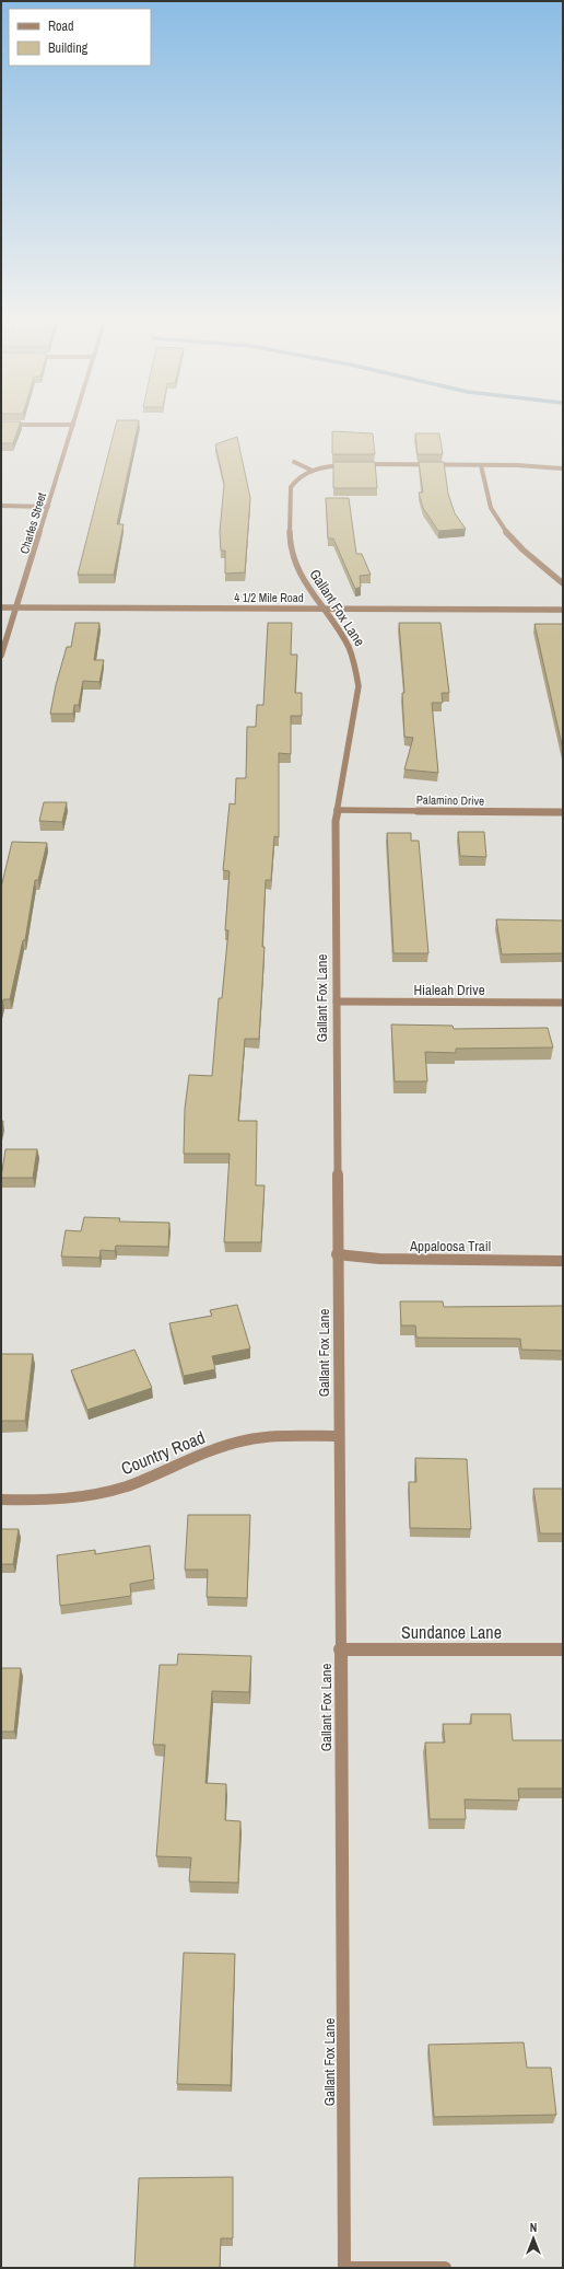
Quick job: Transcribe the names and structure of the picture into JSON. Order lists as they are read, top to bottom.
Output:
{
  "streets": {
    "street": [
      "Charles Street",
      "4 1/2 Mile Road",
      "Gallant Fox Lane",
      "Palamino Drive",
      "Hialeah Drive",
      "Appaloosa Trail",
      "Country Road",
      "Sundance Lane"
    ]
  },
  "crossings": [
    ["Charles Street", "4 1/2 Mile Road"],
    ["4 1/2 Mile Road", "Gallant Fox Lane"],
    ["Gallant Fox Lane", "Palamino Drive"],
    ["Gallant Fox Lane", "Hialeah Drive"],
    ["Gallant Fox Lane", "Appaloosa Trail"],
    ["Gallant Fox Lane", "Country Road"],
    ["Gallant Fox Lane", "Sundance Lane"]
  ],
  "legend": ["Road", "Building"],
  "north": "top"
}
